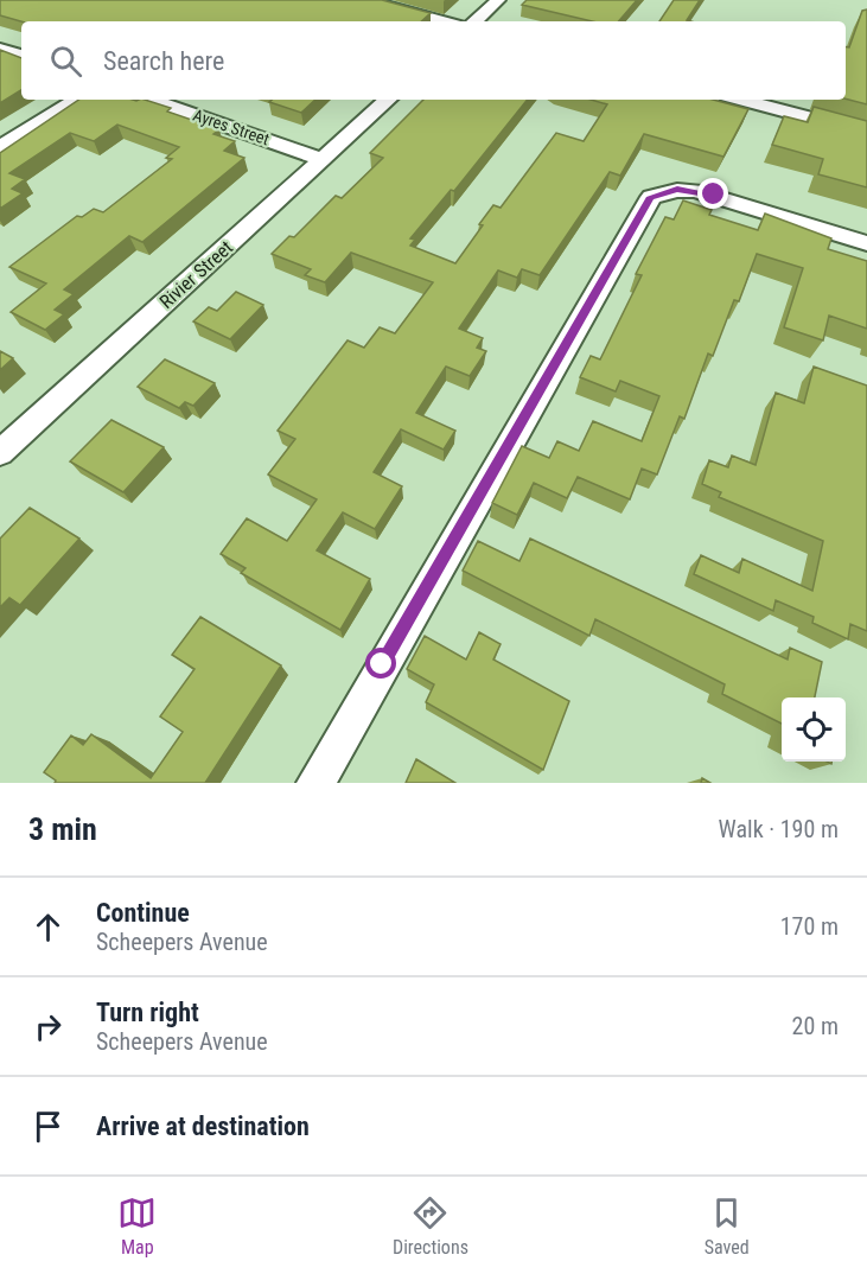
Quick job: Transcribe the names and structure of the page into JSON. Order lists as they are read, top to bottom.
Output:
{
  "streets": {
    "street": ["Ayres Street", "Rivier Street"]
  },
  "crossings": [
    ["Ayres Street", "Rivier Street"]
  ],
  "page": {
    "search": "Search here",
    "heading": ["3 min", "Walk · 190 m"],
    "list": [
      ["Continue", "Scheepers Avenue", "170 m"],
      ["Turn right", "Scheepers Avenue", "20 m"],
      "Arrive at destination"
    ],
    "nav": ["Map", "Directions", "Saved"]
  }
}
